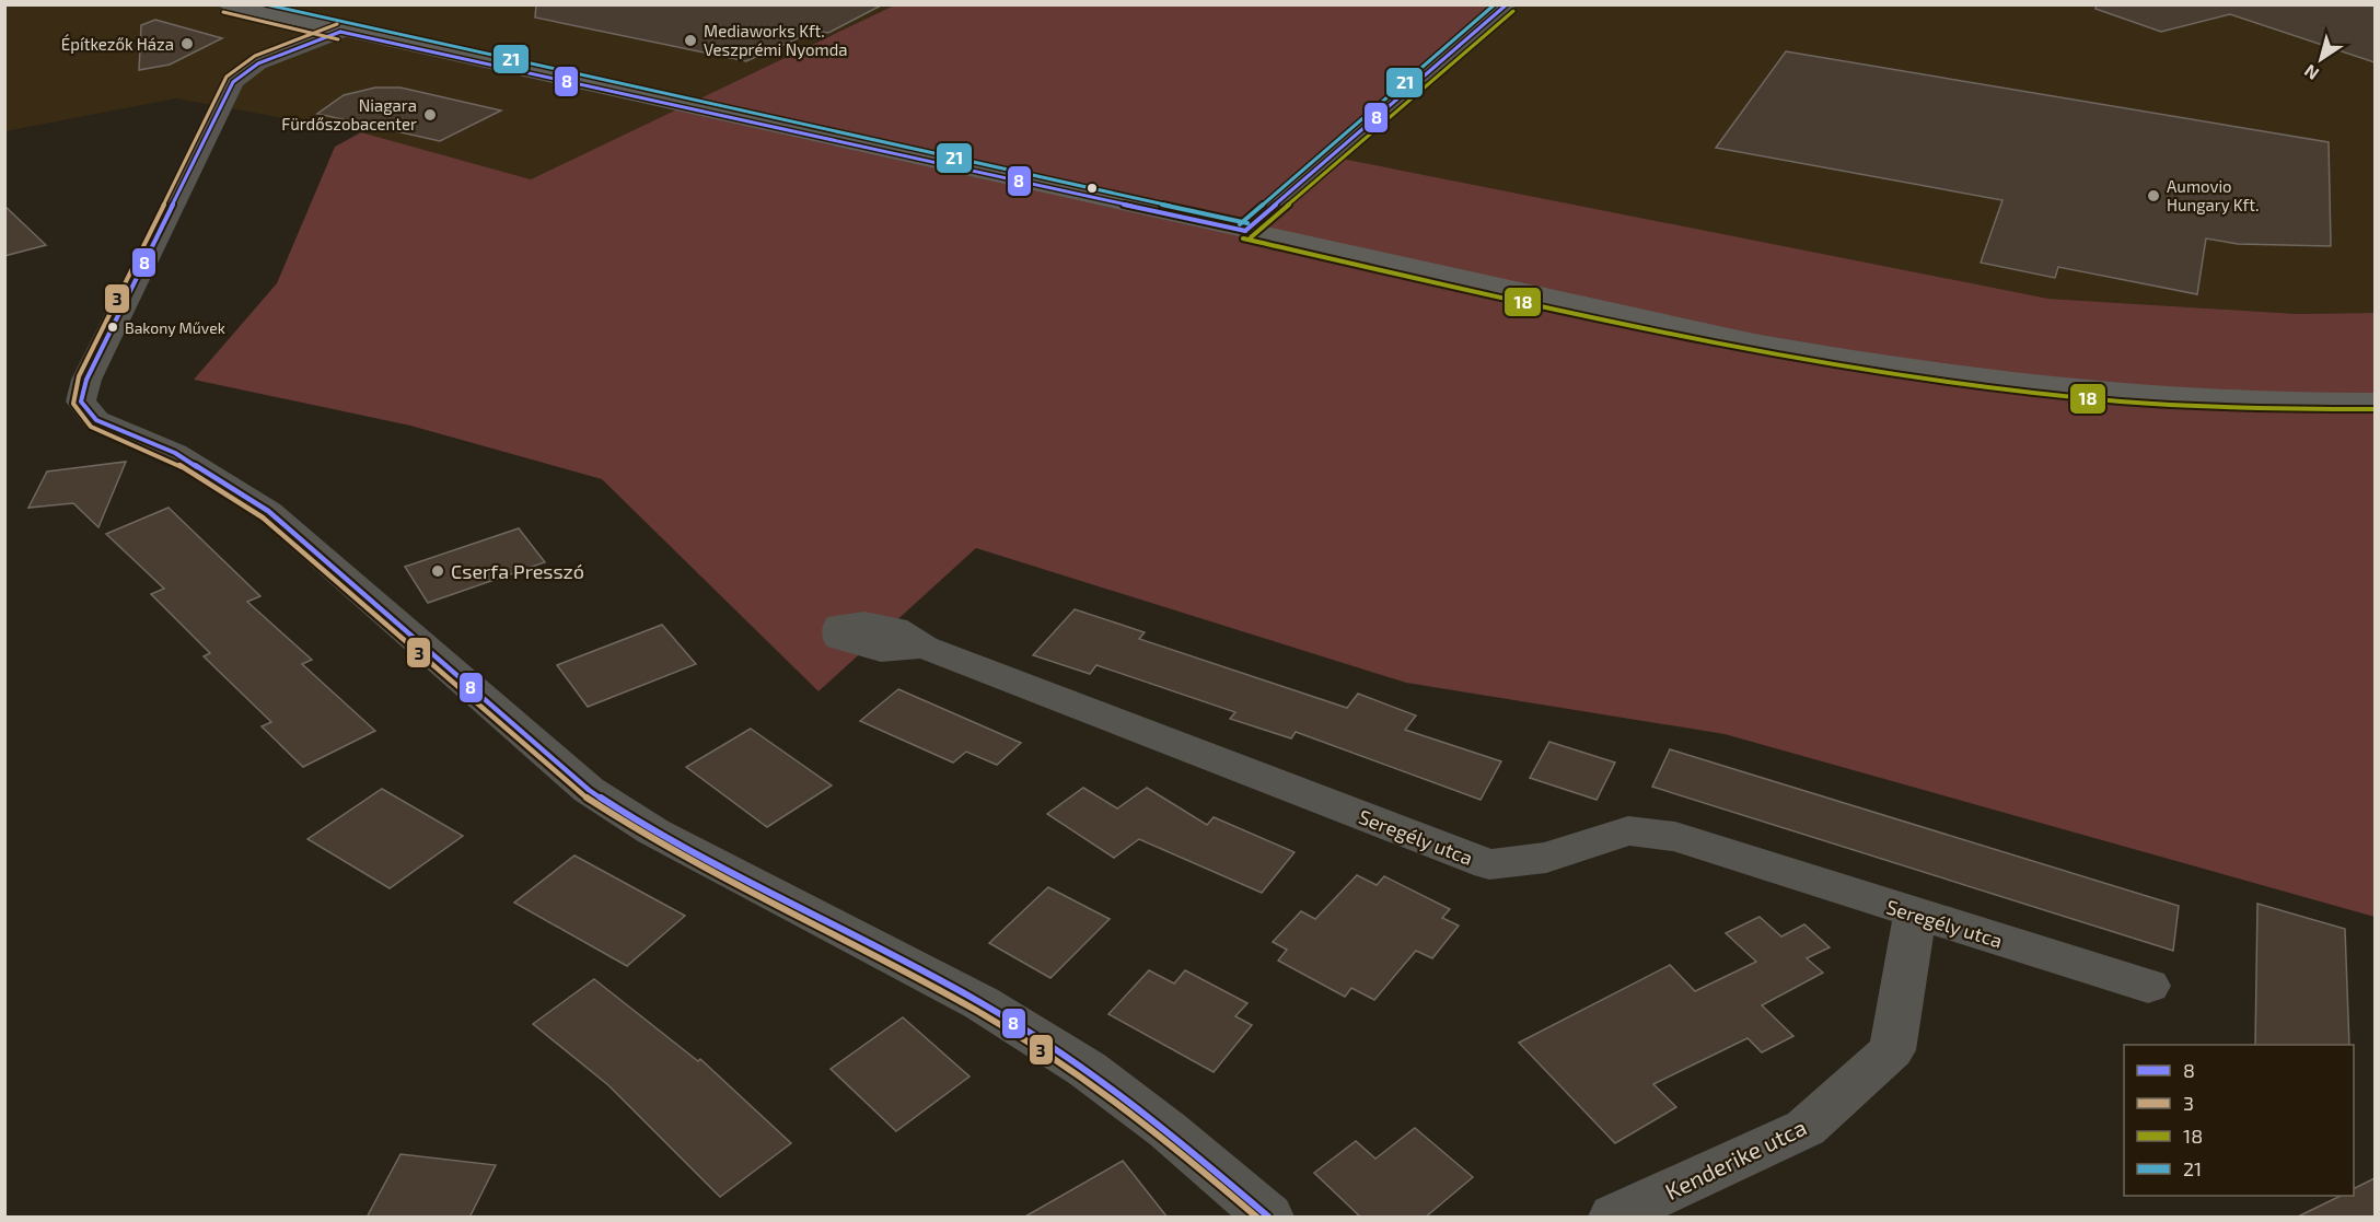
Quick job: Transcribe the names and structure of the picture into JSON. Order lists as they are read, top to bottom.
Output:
{
  "streets": {
    "street": ["Seregély utca", "Kenderike utca"]
  },
  "crossings": [
    ["Seregély utca", "Kenderike utca"]
  ],
  "places": [
    "Mediaworks Kft. Veszprémi Nyomda",
    "Építkezők Háza",
    "Niagara Fürdőszobacenter",
    "Aumovio Hungary Kft.",
    "Bakony Művek",
    "Cserfa Presszó"
  ],
  "lines": [
    "transit line 8",
    "transit line 21",
    "transit line 18",
    "transit line 3"
  ],
  "legend": [
    "8",
    "3",
    "18",
    "21"
  ],
  "north": "bottom left"
}
